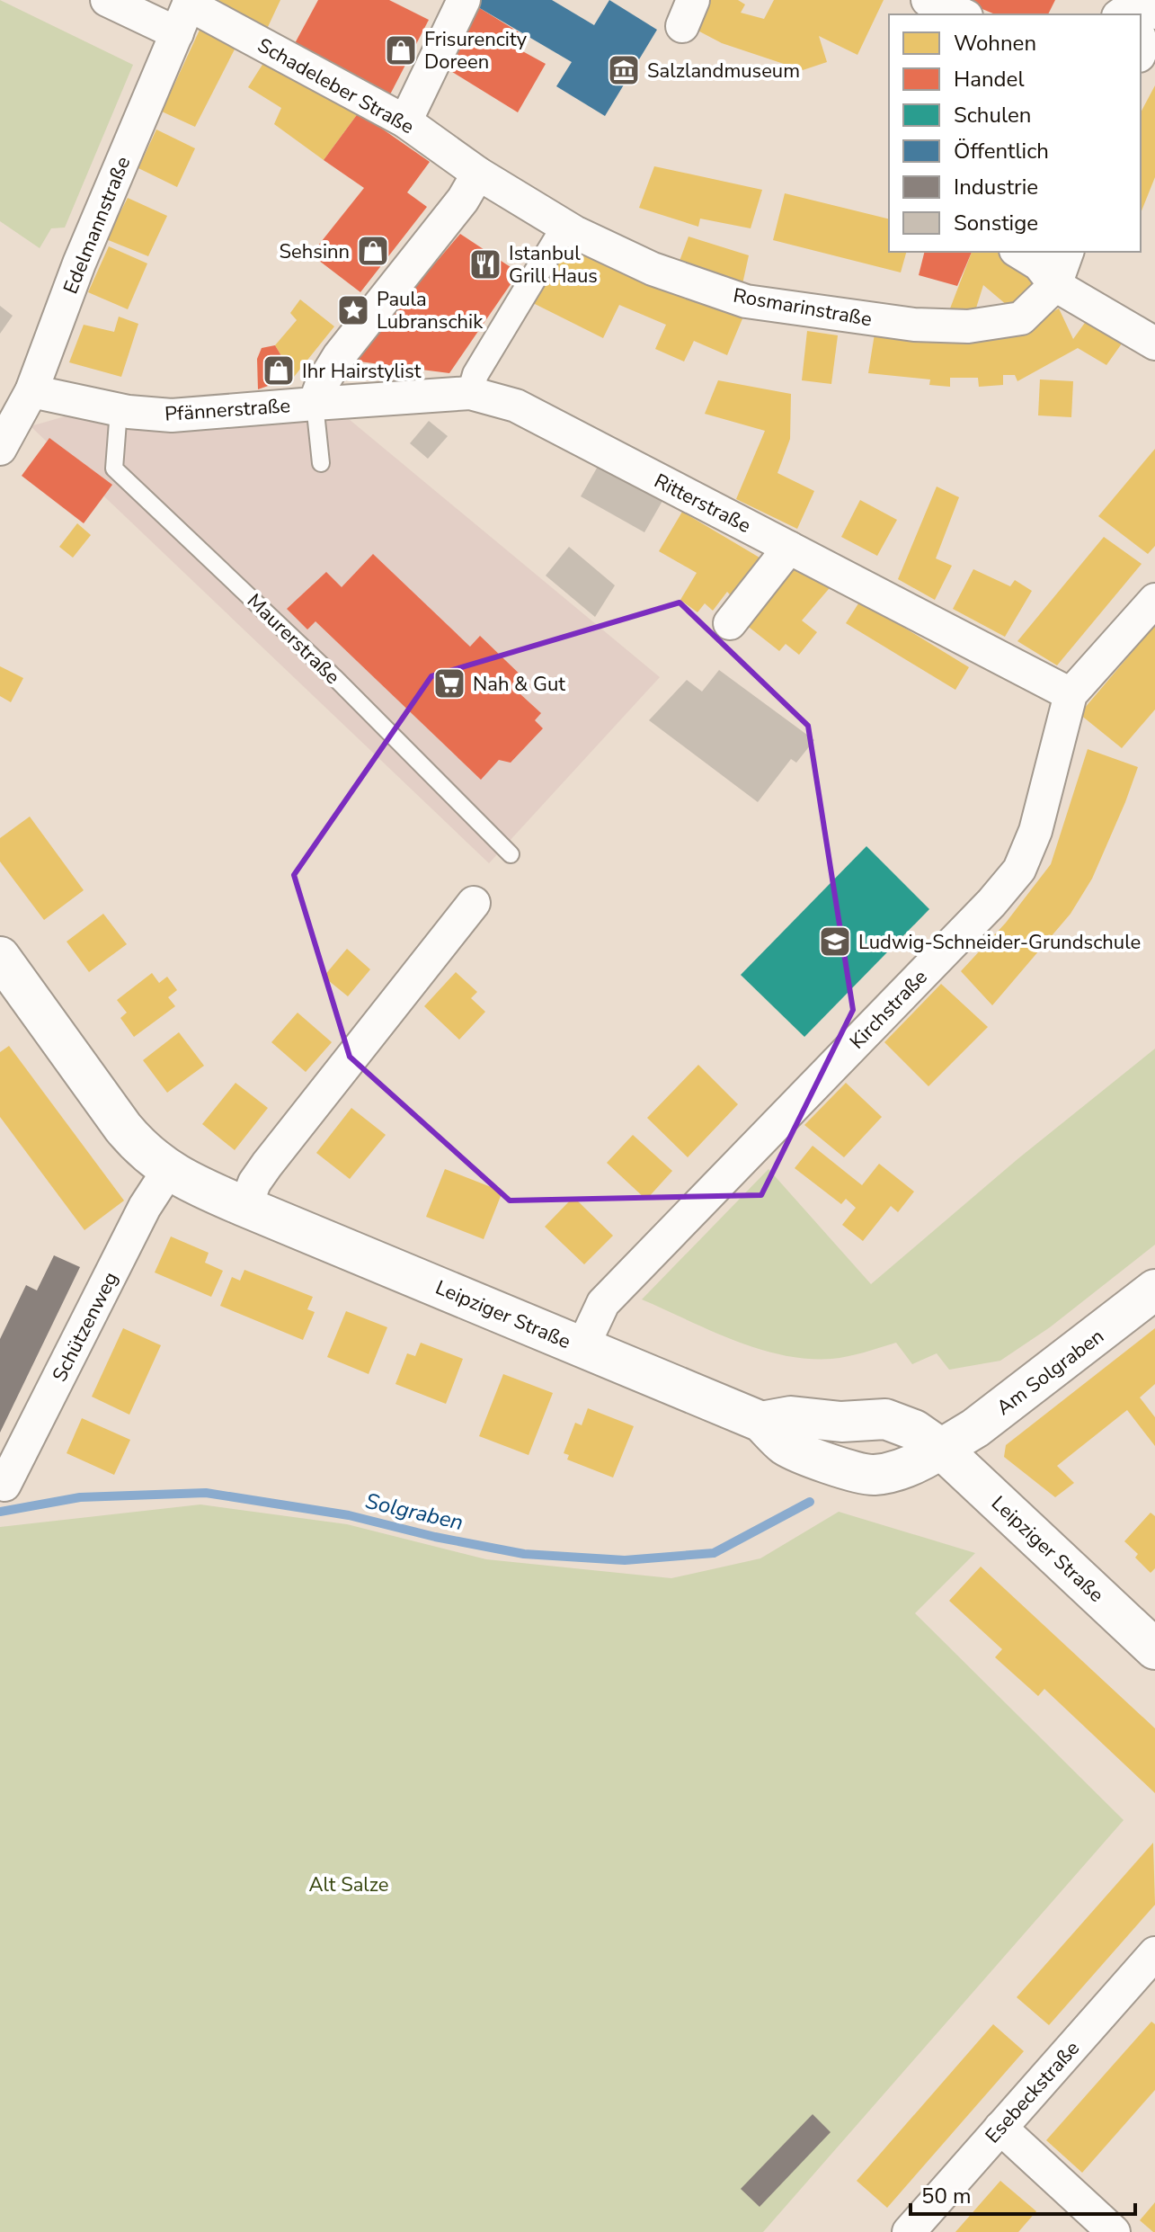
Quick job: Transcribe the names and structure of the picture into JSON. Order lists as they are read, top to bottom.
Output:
{
  "streets": {
    "main road": ["Leipziger Straße", "Am Solgraben"],
    "street": [
      "Schadeleber Straße",
      "Edelmannstraße",
      "Rosmarinstraße",
      "Pfännerstraße",
      "Ritterstraße",
      "Kirchstraße",
      "Schützenweg",
      "Esebeckstraße"
    ],
    "lane": ["Maurerstraße"]
  },
  "crossings": [
    ["Schadeleber Straße", "Edelmannstraße"],
    ["Schadeleber Straße", "Rosmarinstraße"],
    ["Schadeleber Straße", "Pfännerstraße"],
    ["Edelmannstraße", "Pfännerstraße"],
    ["Rosmarinstraße", "Pfännerstraße"],
    ["Pfännerstraße", "Ritterstraße"],
    ["Pfännerstraße", "Maurerstraße"],
    ["Ritterstraße", "Kirchstraße"],
    ["Kirchstraße", "Leipziger Straße"],
    ["Leipziger Straße", "Schützenweg"],
    ["Leipziger Straße", "Am Solgraben"]
  ],
  "water": ["Solgraben"],
  "parks": ["Alt Salze"],
  "places": {
    "shop": ["Frisurencity Doreen", "Sehsinn", "Ihr Hairstylist"],
    "museum": ["Salzlandmuseum"],
    "restaurant": ["Istanbul Grill Haus"],
    "place": ["Paula Lubranschik"],
    "supermarket": ["Nah & Gut"],
    "school or university": ["Ludwig-Schneider-Grundschule"]
  },
  "legend": [
    "Wohnen",
    "Handel",
    "Schulen",
    "Öffentlich",
    "Industrie",
    "Sonstige"
  ],
  "scale_bar": "50 m"
}
